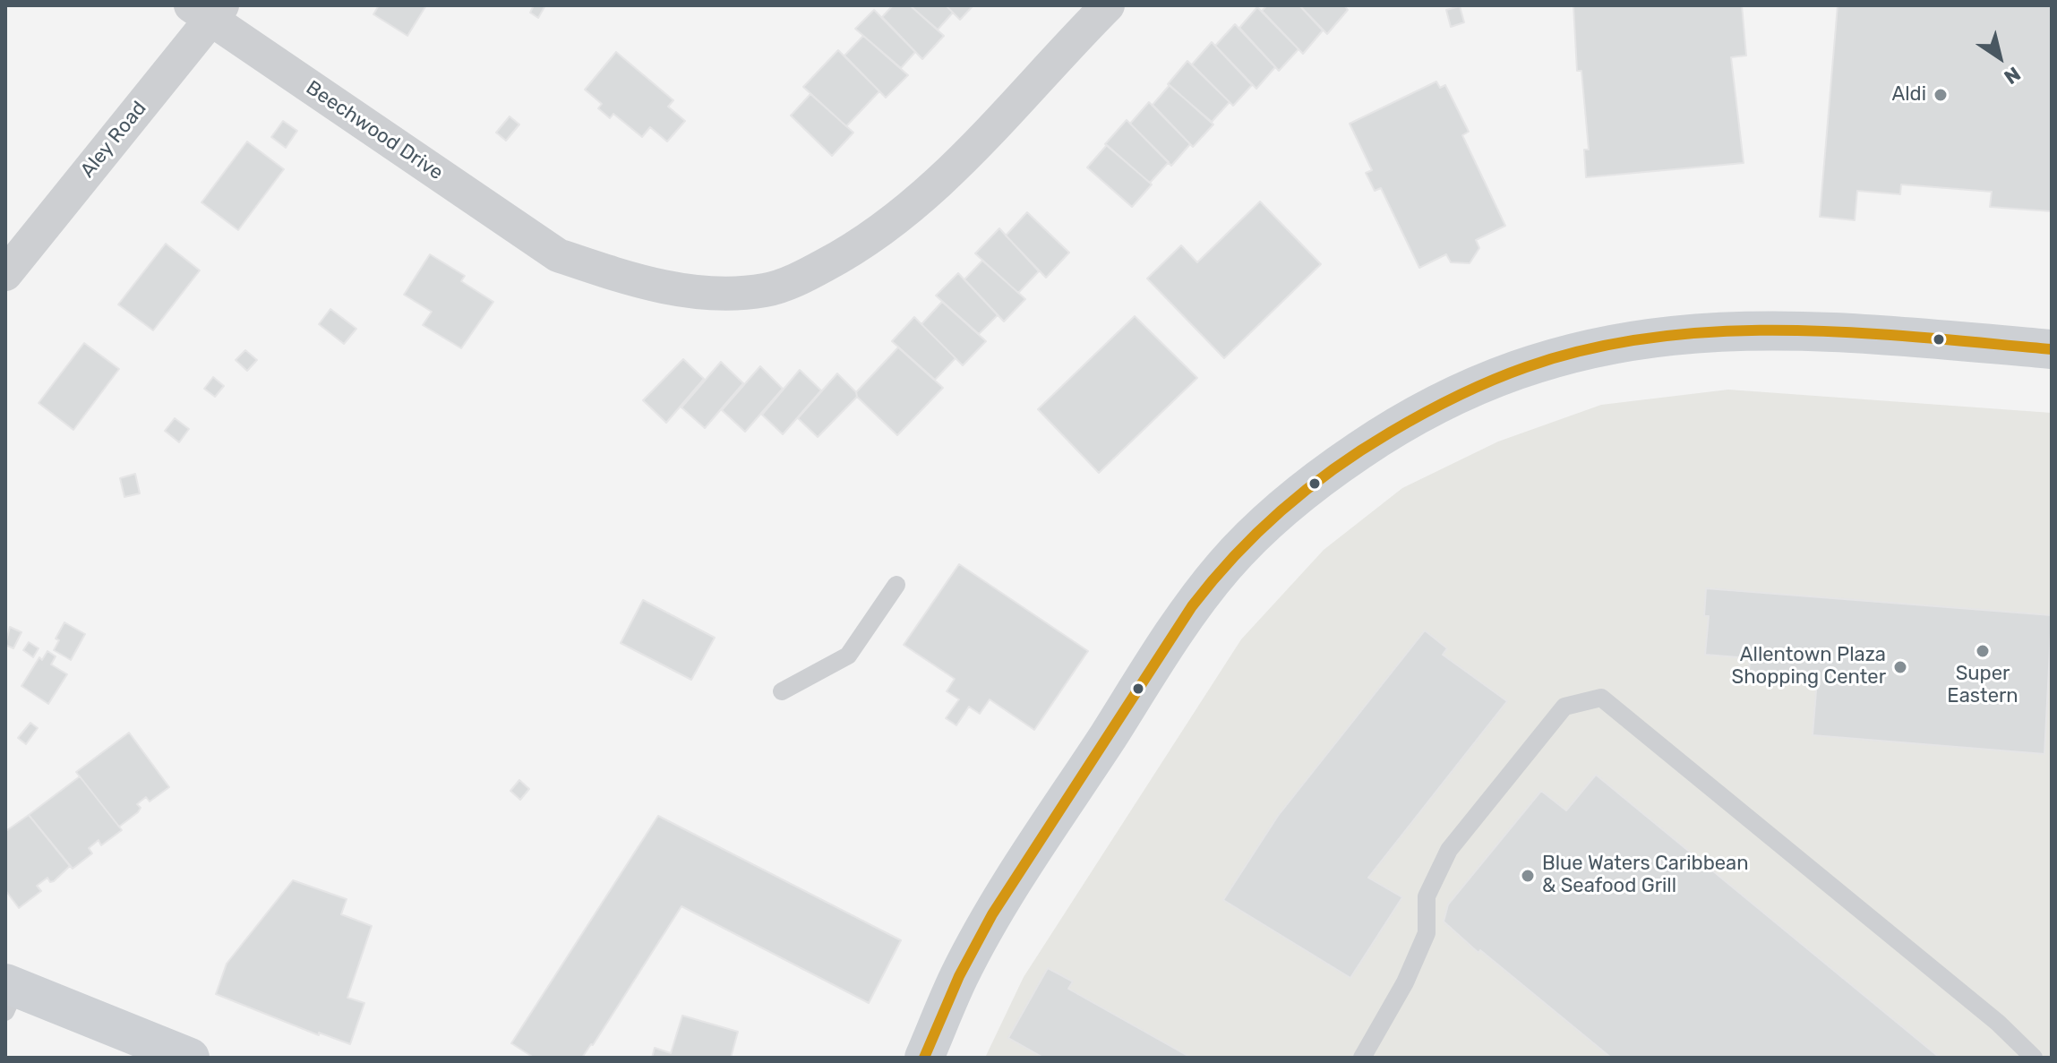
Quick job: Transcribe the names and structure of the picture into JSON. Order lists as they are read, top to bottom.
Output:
{
  "streets": {
    "street": ["Beechwood Drive", "Aley Road"]
  },
  "crossings": [
    ["Beechwood Drive", "Aley Road"]
  ],
  "places": [
    "Aldi",
    "Super Eastern",
    "Allentown Plaza Shopping Center",
    "Blue Waters Caribbean & Seafood Grill"
  ],
  "north": "bottom right"
}
